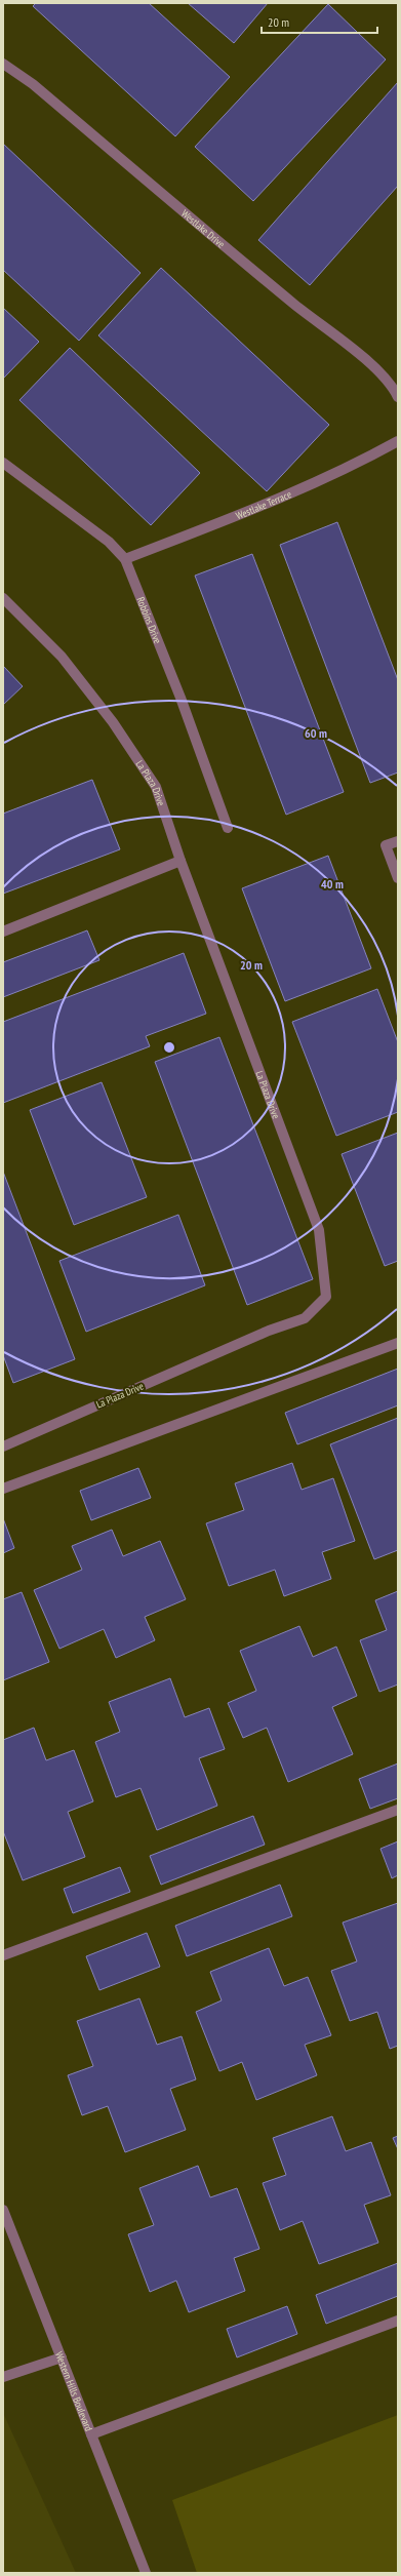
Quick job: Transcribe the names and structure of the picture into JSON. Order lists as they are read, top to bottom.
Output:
{
  "streets": {
    "street": [
      "Westlake Drive",
      "Westlake Terrace",
      "Robbins Drive",
      "La Plaza Drive",
      "Western Hills Boulevard"
    ]
  },
  "crossings": [
    ["Westlake Terrace", "Robbins Drive"]
  ],
  "scale_bar": "20 m",
  "rings": ["60 m", "40 m", "20 m"]
}
